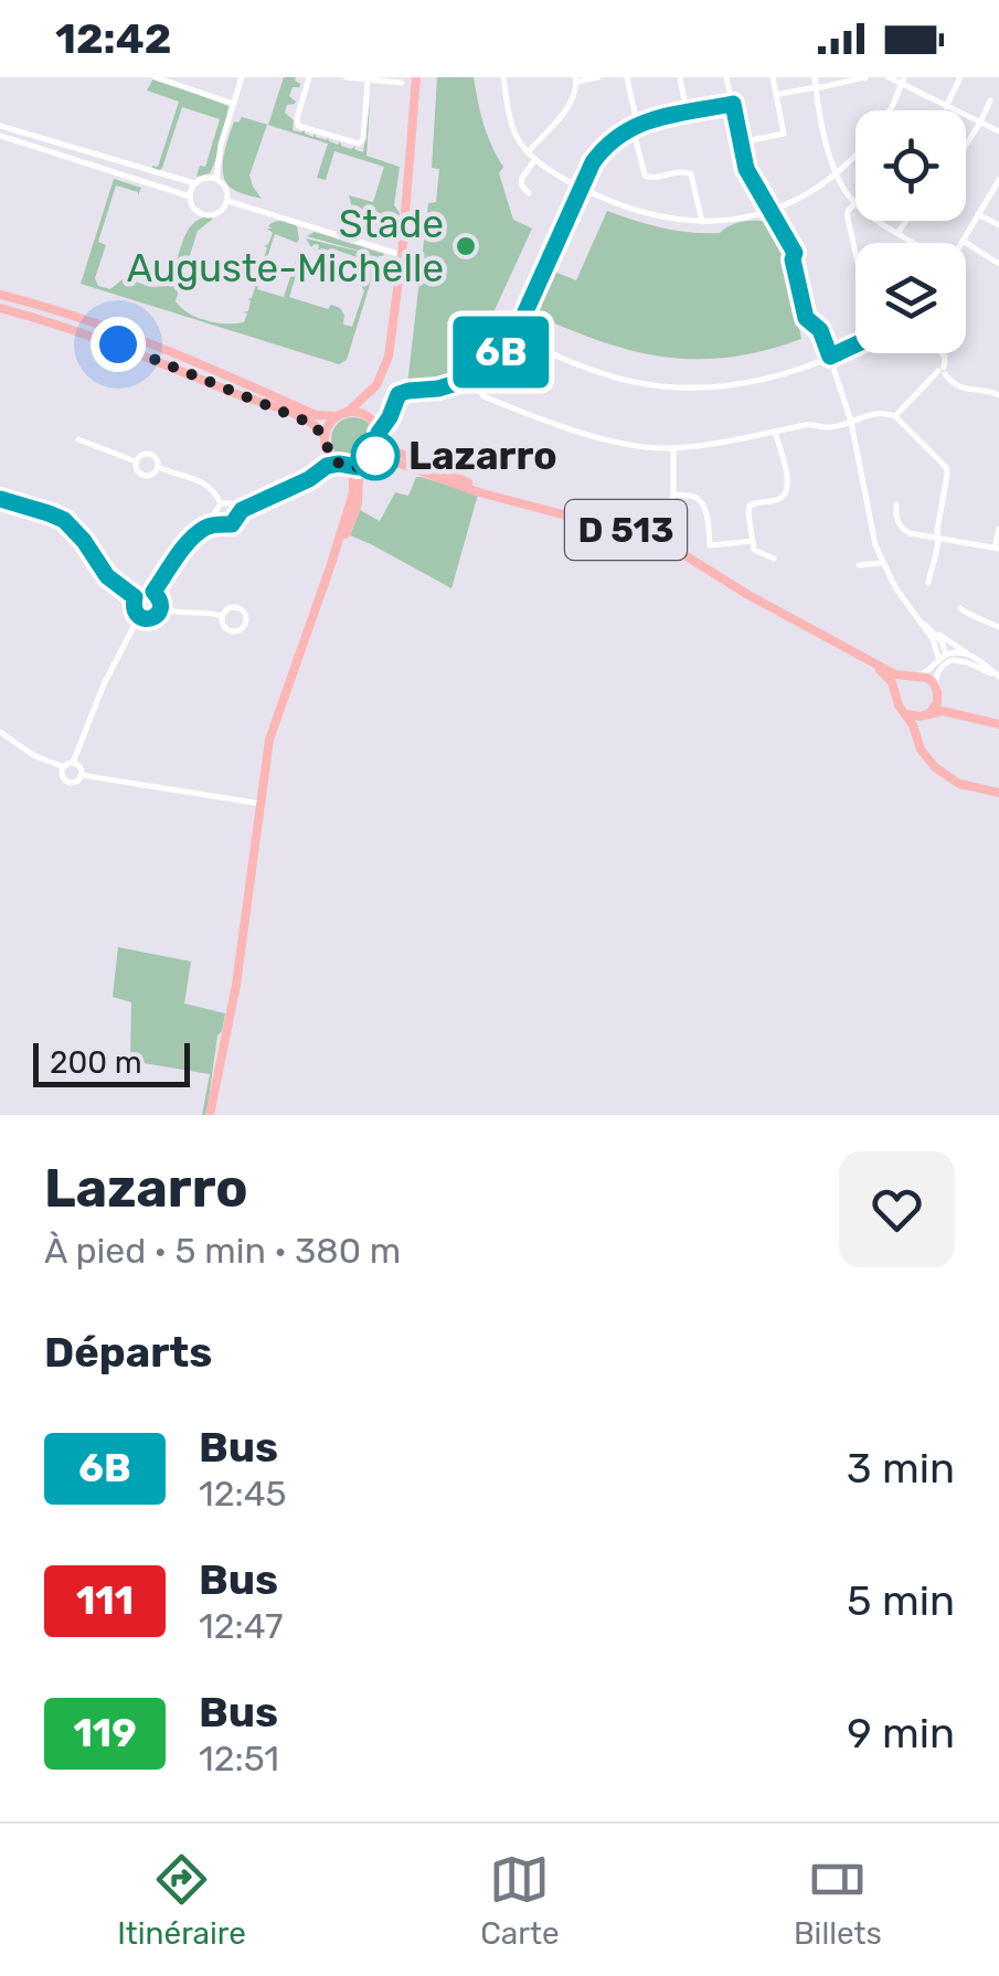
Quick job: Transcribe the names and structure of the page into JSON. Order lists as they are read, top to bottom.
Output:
{
  "streets": {
    "main road": ["D 513"]
  },
  "places": ["Stade Auguste-Michelle", "Lazarro"],
  "lines": ["bus line 6B"],
  "scale_bar": "200 m",
  "page": {
    "status": "12:42",
    "on_map": "6B",
    "scale": "200 m",
    "heading": [
      ["Lazarro", "À pied · 5 min · 380 m"],
      "Départs"
    ],
    "list": [
      {
        "mark": "6B",
        "name": "Bus",
        "note": "12:45",
        "value": "3 min"
      },
      {
        "mark": "111",
        "name": "Bus",
        "note": "12:47",
        "value": "5 min"
      },
      {
        "mark": "119",
        "name": "Bus",
        "note": "12:51",
        "value": "9 min"
      }
    ],
    "tabs": ["Itinéraire", "Carte", "Billets"]
  }
}
